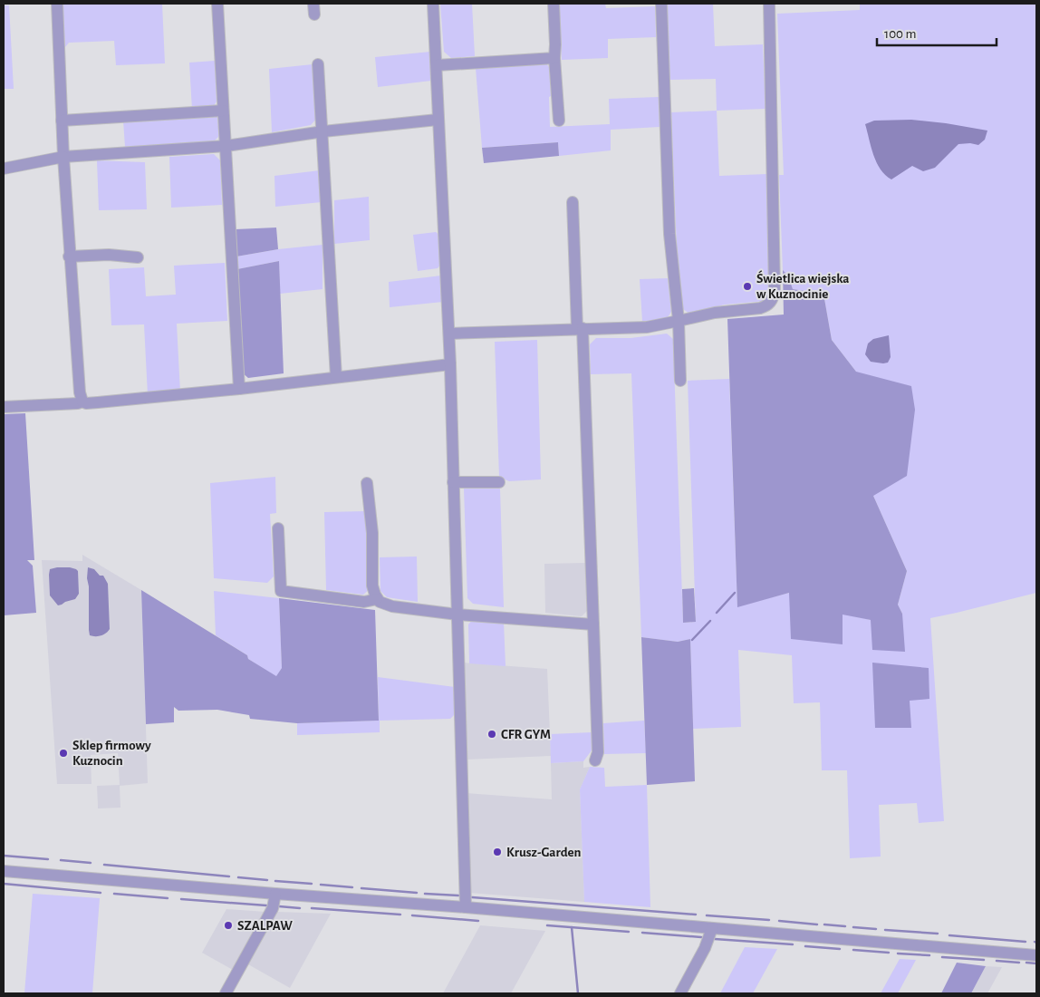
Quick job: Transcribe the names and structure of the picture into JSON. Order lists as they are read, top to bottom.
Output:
{
  "places": [
    "Świetlica wiejska w Kuznocinie",
    "CFR GYM",
    "Sklep firmowy Kuznocin",
    "Krusz-Garden",
    "SZALPAW"
  ],
  "scale_bar": "100 m"
}
